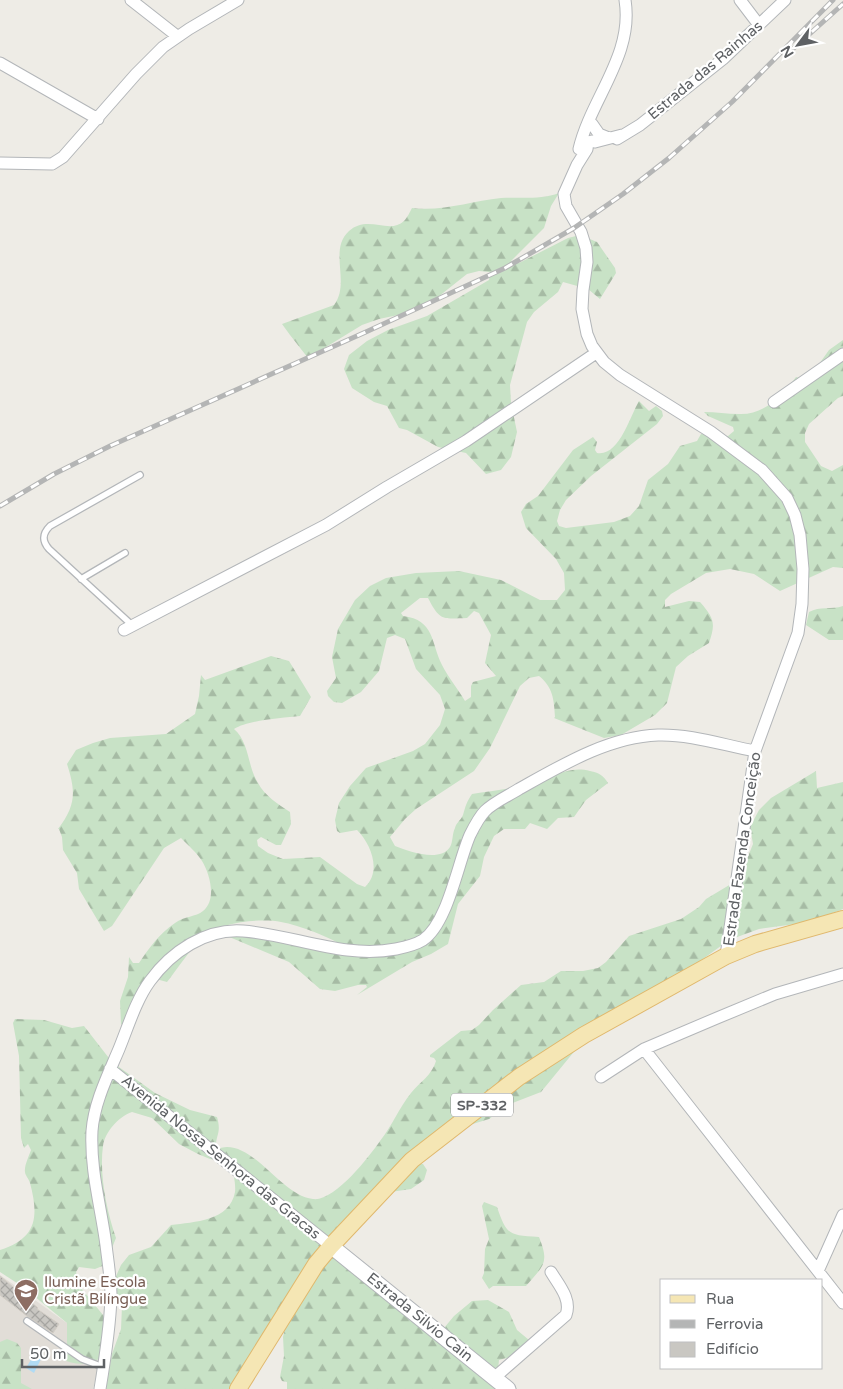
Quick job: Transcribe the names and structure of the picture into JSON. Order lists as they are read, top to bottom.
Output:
{
  "streets": {
    "main road": ["SP-332"],
    "street": [
      "Estrada das Rainhas",
      "Estrada Fazenda Conceição",
      "Avenida Nossa Senhora das Gracas",
      "Estrada Silvio Cain"
    ]
  },
  "crossings": [
    ["Estrada das Rainhas", "Estrada Fazenda Conceição"],
    ["Estrada Fazenda Conceição", "SP-332"],
    ["SP-332", "Avenida Nossa Senhora das Gracas"],
    ["SP-332", "Estrada Silvio Cain"],
    ["Avenida Nossa Senhora das Gracas", "Estrada Silvio Cain"]
  ],
  "places": {
    "school or university": ["Ilumine Escola Cristã Bilíngue"]
  },
  "legend": ["Rua", "Ferrovia", "Edifício"],
  "scale_bar": "50 m",
  "north": "bottom left"
}
